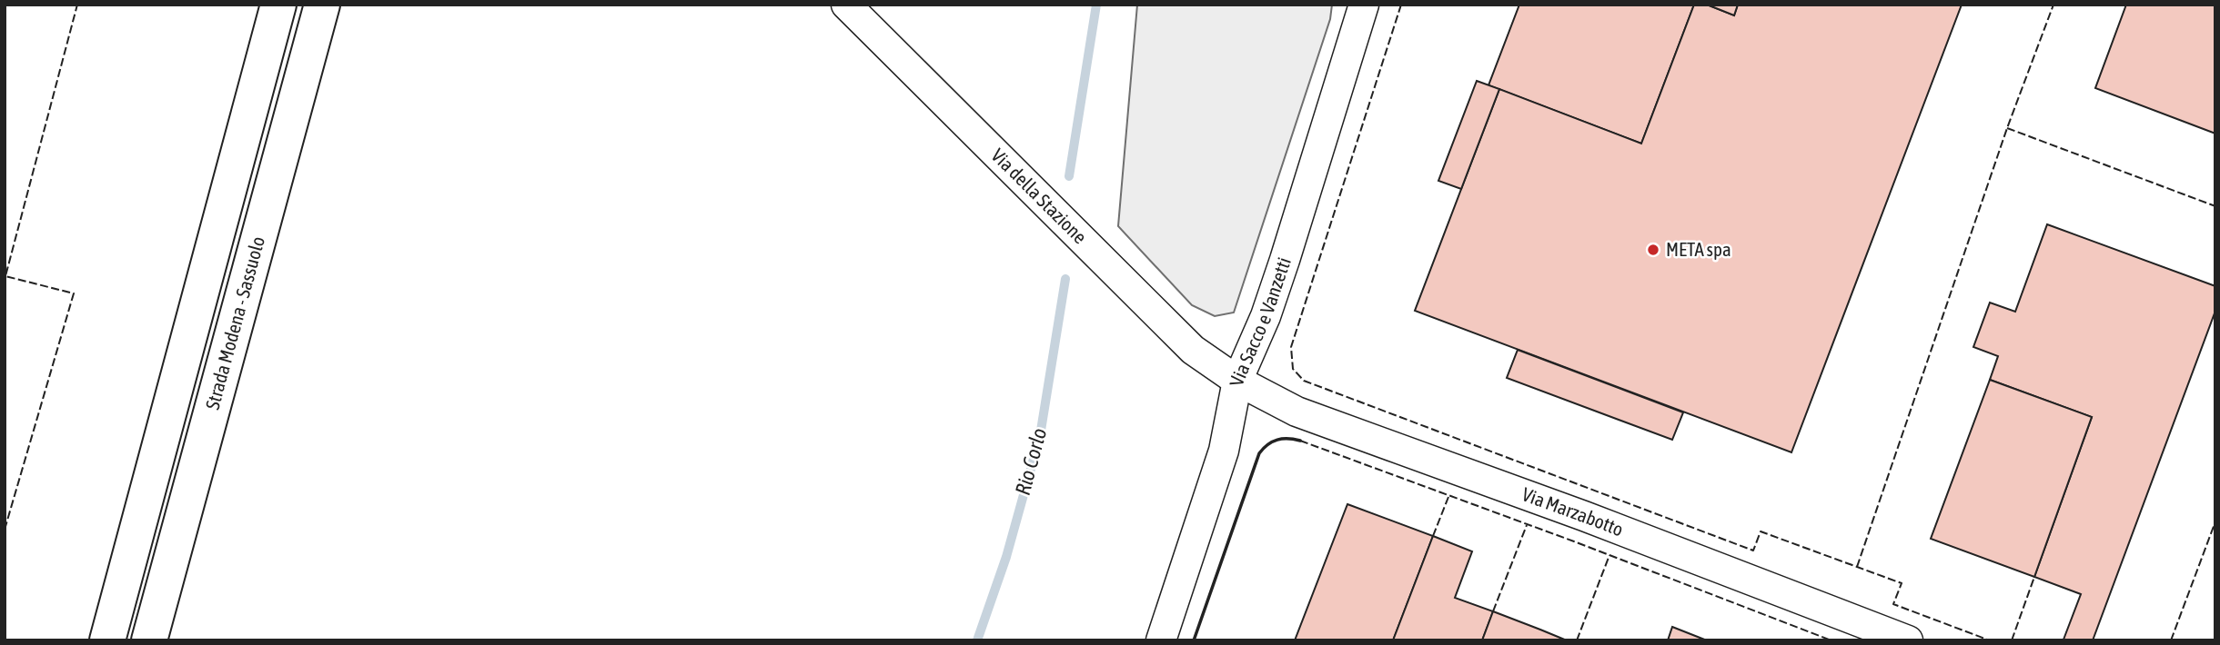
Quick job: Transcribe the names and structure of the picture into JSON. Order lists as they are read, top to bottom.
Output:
{
  "streets": {
    "highway": ["Strada Modena - Sassuolo"],
    "street": ["Via della Stazione", "Via Sacco e Vanzetti", "Via Marzabotto"]
  },
  "crossings": [
    ["Via della Stazione", "Via Sacco e Vanzetti"],
    ["Via della Stazione", "Via Marzabotto"],
    ["Via Sacco e Vanzetti", "Via Marzabotto"]
  ],
  "water": ["Rio Corlo"],
  "places": ["META spa"]
}
